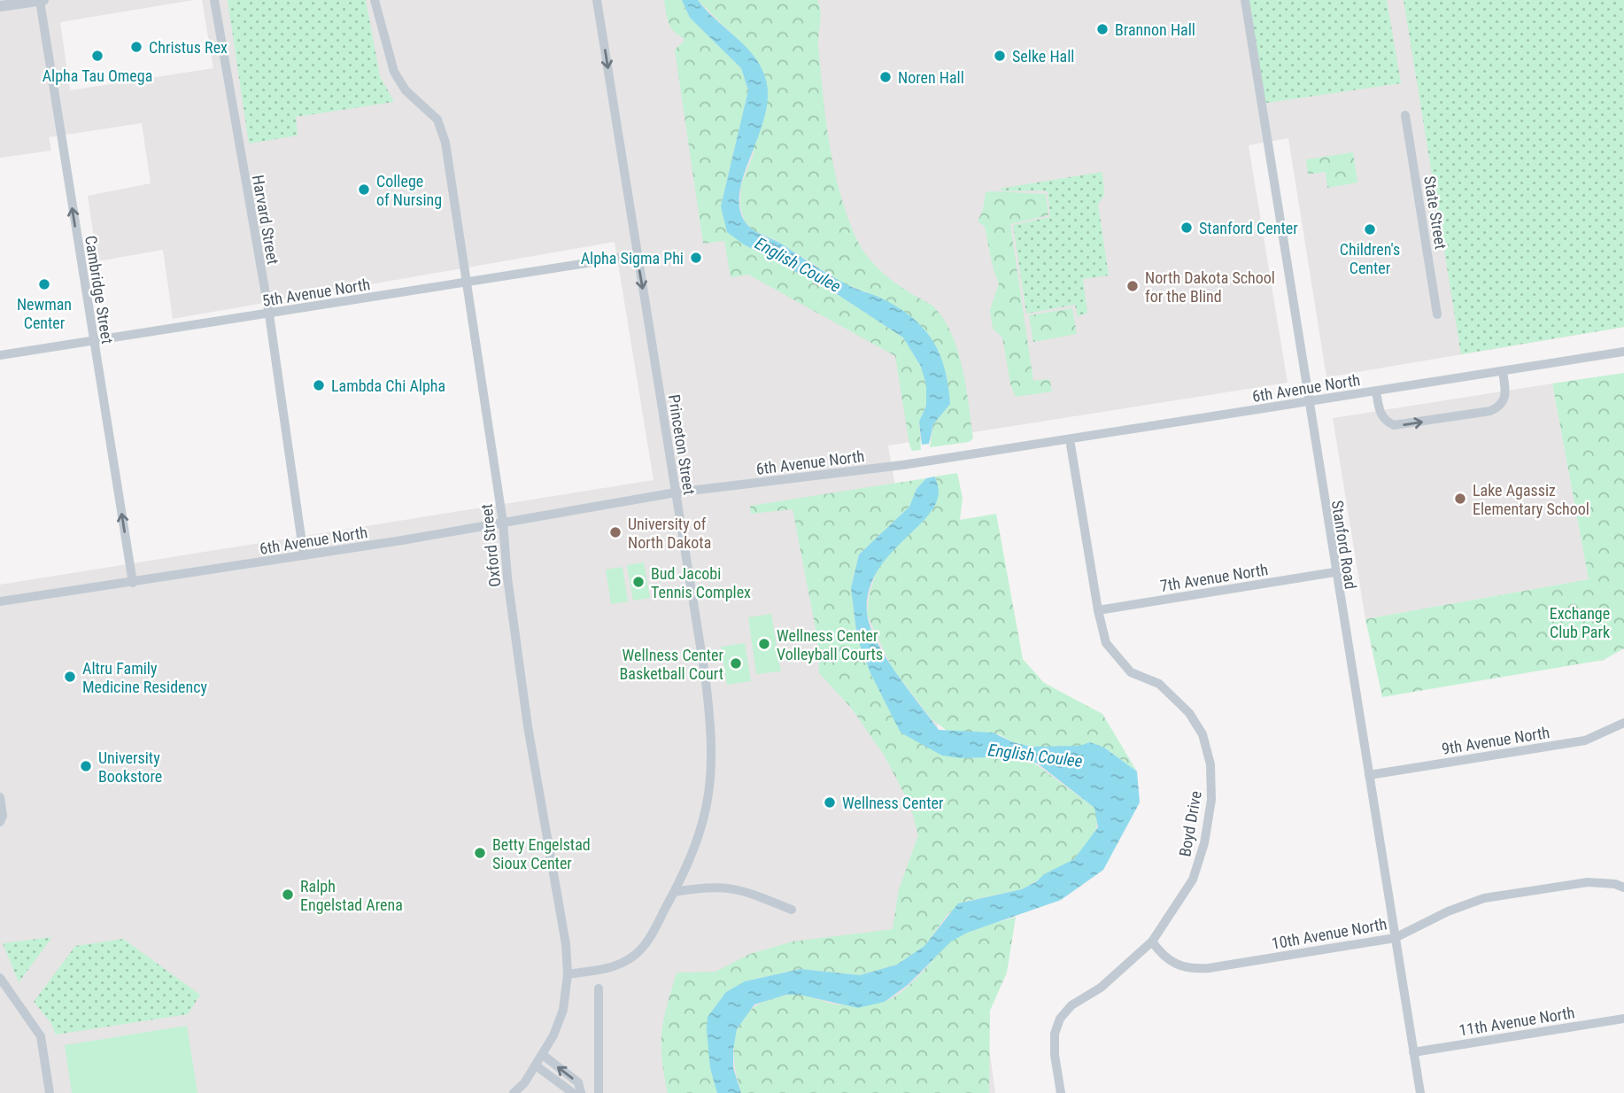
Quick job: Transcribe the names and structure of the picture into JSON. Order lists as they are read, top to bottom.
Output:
{
  "streets": {
    "street": [
      "State Street",
      "Harvard Street",
      "Cambridge Street",
      "5th Avenue North",
      "6th Avenue North",
      "Princeton Street",
      "Stanford Road",
      "Oxford Street",
      "7th Avenue North",
      "9th Avenue North",
      "Boyd Drive",
      "10th Avenue North",
      "11th Avenue North"
    ]
  },
  "crossings": [
    ["Harvard Street", "5th Avenue North"],
    ["Harvard Street", "6th Avenue North"],
    ["Cambridge Street", "5th Avenue North"],
    ["Cambridge Street", "6th Avenue North"],
    ["5th Avenue North", "Princeton Street"],
    ["5th Avenue North", "Oxford Street"],
    ["6th Avenue North", "Princeton Street"],
    ["6th Avenue North", "Stanford Road"],
    ["6th Avenue North", "Oxford Street"],
    ["6th Avenue North", "Boyd Drive"],
    ["Princeton Street", "Oxford Street"],
    ["Stanford Road", "7th Avenue North"],
    ["Stanford Road", "9th Avenue North"],
    ["Stanford Road", "10th Avenue North"],
    ["Stanford Road", "11th Avenue North"],
    ["7th Avenue North", "Boyd Drive"],
    ["Boyd Drive", "10th Avenue North"]
  ],
  "one_way": ["Cambridge Street", "Princeton Street"],
  "water": ["English Coulee"],
  "parks": ["Exchange Club Park"],
  "places": [
    "Brannon Hall",
    "Christus Rex",
    "Alpha Tau Omega",
    "Selke Hall",
    "Noren Hall",
    "College of Nursing",
    "Stanford Center",
    "Children's Center",
    "Alpha Sigma Phi",
    "Newman Center",
    "North Dakota School for the Blind",
    "Lambda Chi Alpha",
    "Lake Agassiz Elementary School",
    "University of North Dakota",
    "Bud Jacobi Tennis Complex",
    "Wellness Center Volleyball Courts",
    "Wellness Center Basketball Court",
    "Altru Family Medicine Residency",
    "University Bookstore",
    "Wellness Center",
    "Betty Engelstad Sioux Center",
    "Ralph Engelstad Arena"
  ]
}
